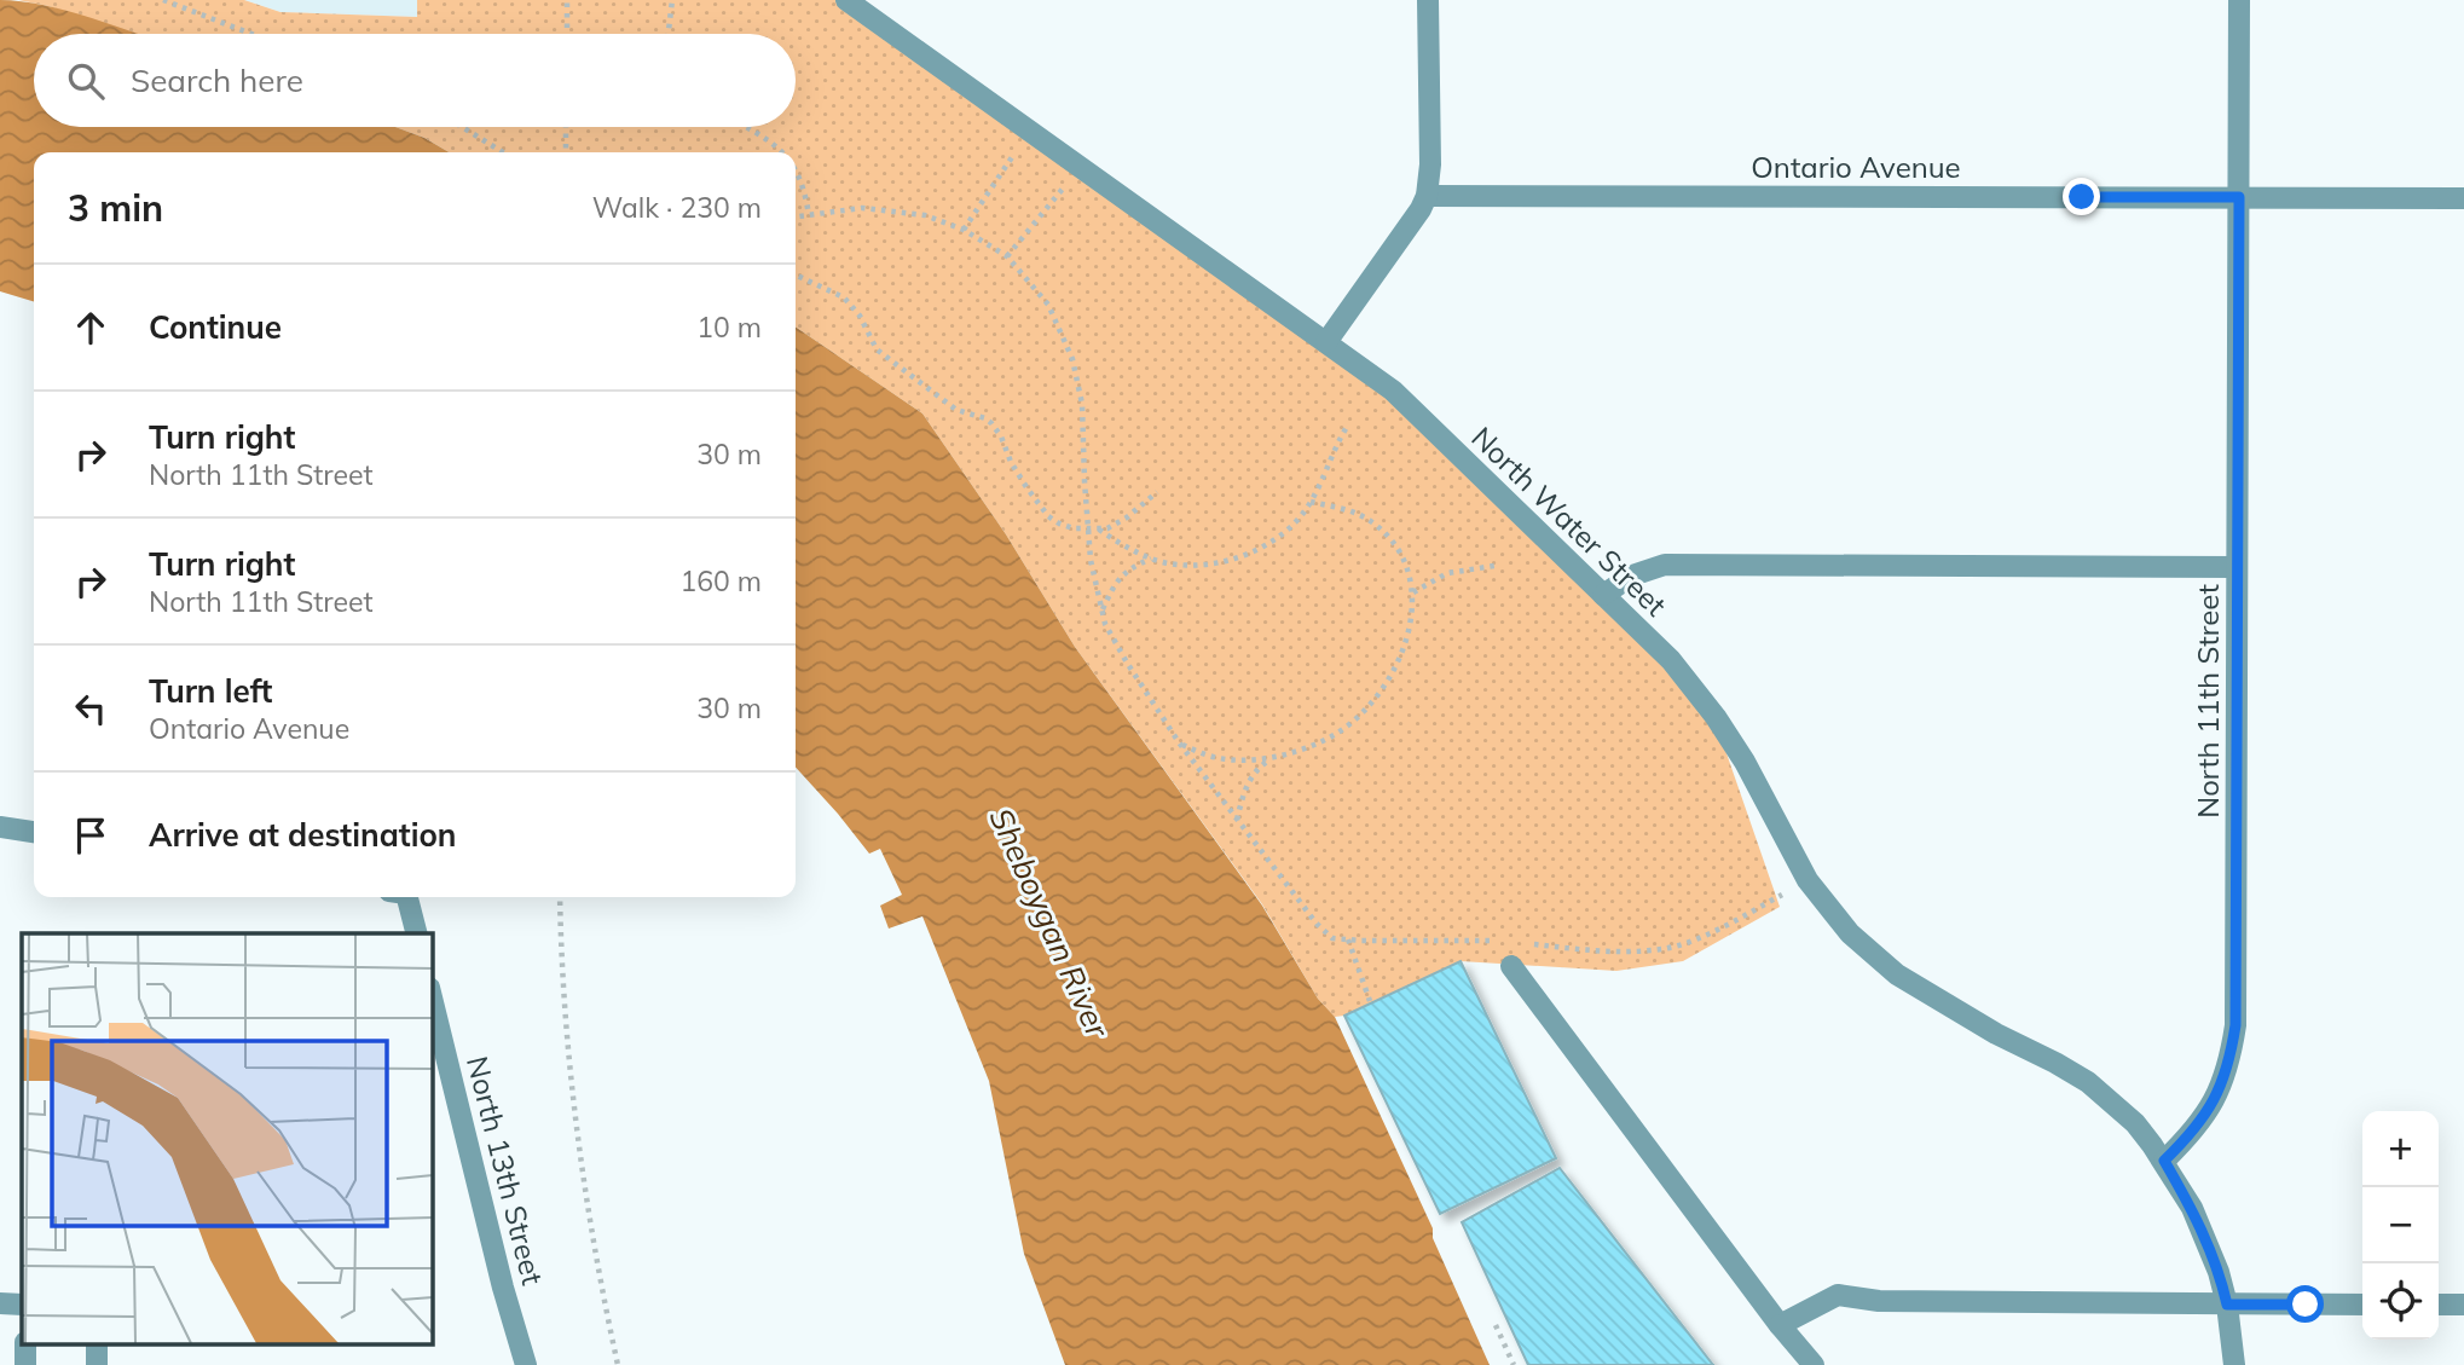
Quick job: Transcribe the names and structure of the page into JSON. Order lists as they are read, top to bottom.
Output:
{
  "streets": {
    "street": [
      "Ontario Avenue",
      "North Water Street",
      "North 11th Street",
      "North 13th Street"
    ]
  },
  "crossings": [
    ["Ontario Avenue", "North 11th Street"],
    ["North Water Street", "North 11th Street"]
  ],
  "water": ["Sheboygan River"],
  "page": {
    "search": "Search here",
    "heading": ["3 min", "Walk · 230 m"],
    "list": [
      ["Continue", "10 m"],
      ["Turn right", "North 11th Street", "30 m"],
      ["Turn right", "North 11th Street", "160 m"],
      ["Turn left", "Ontario Avenue", "30 m"],
      "Arrive at destination"
    ],
    "map_buttons": ["+", "−"]
  }
}
